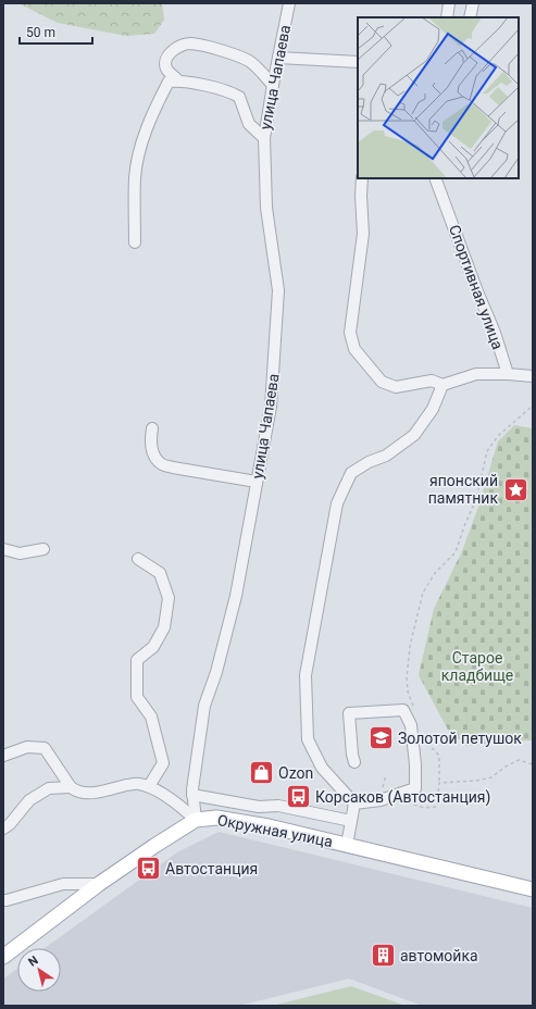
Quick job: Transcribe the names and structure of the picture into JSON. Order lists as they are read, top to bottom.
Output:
{
  "streets": {
    "main road": ["Окружная улица"],
    "street": ["улица Чапаева", "Спортивная улица"]
  },
  "crossings": [
    ["улица Чапаева", "Окружная улица"]
  ],
  "parks": ["Старое кладбище"],
  "places": {
    "place": ["японский памятник"],
    "school or university": ["Золотой петушок"],
    "shop": ["Ozon"],
    "bus stop": ["Корсаков (Автостанция)", "Автостанция"],
    "building": ["автомойка"]
  },
  "scale_bar": "50 m",
  "north": "top left"
}
